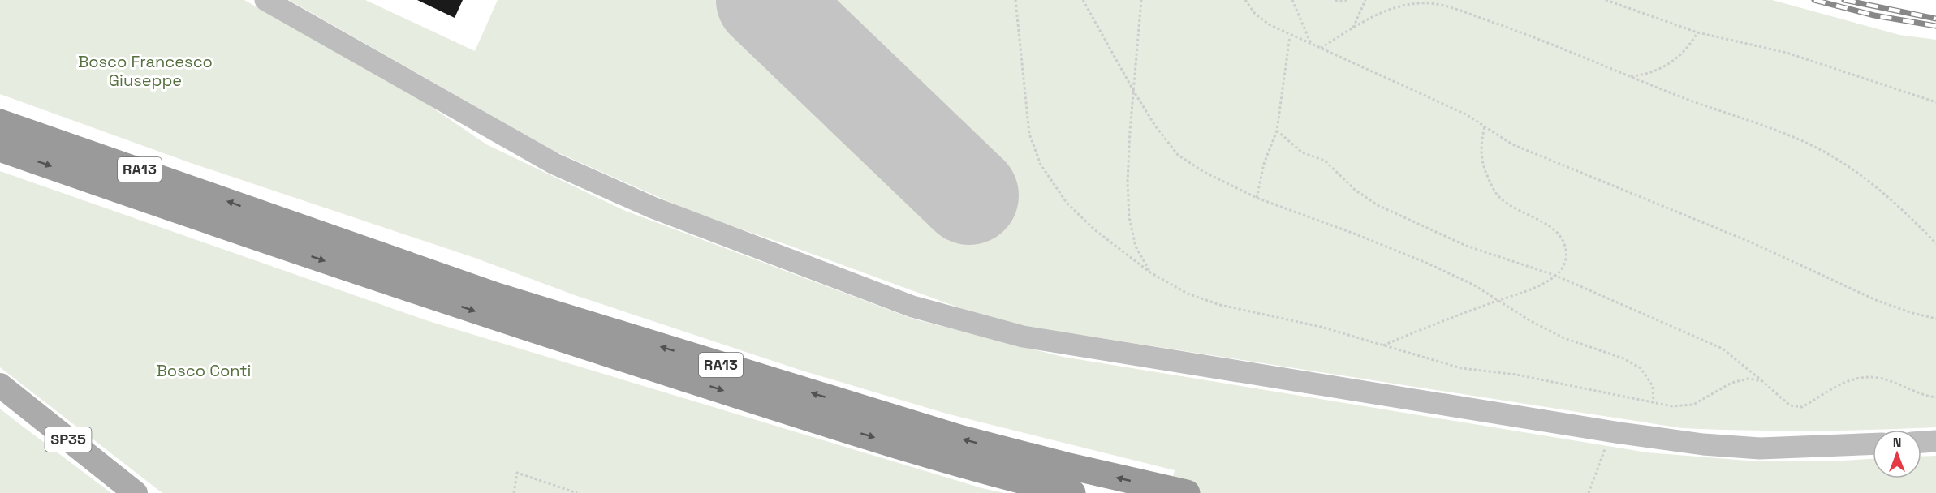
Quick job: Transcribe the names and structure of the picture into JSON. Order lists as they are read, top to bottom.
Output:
{
  "streets": {
    "highway": ["RA13"],
    "main road": ["SP35"]
  },
  "parks": ["Bosco Francesco Giuseppe", "Bosco Conti"],
  "north": "top"
}
